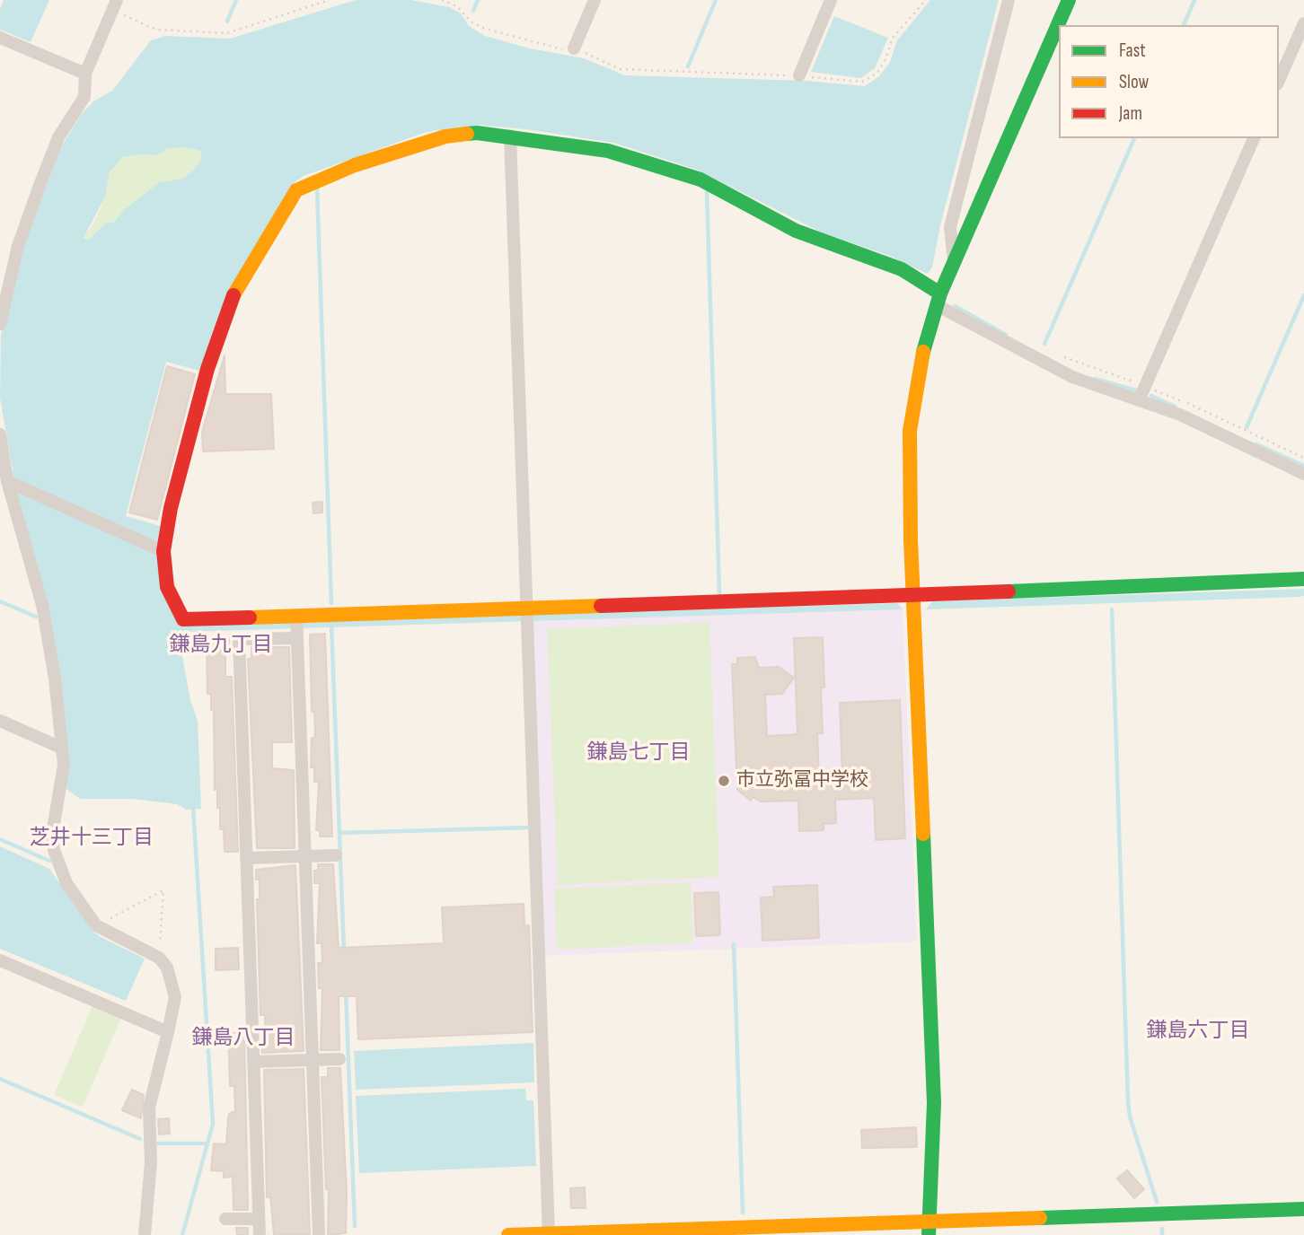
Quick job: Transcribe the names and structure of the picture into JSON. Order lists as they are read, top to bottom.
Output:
{
  "districts": [
    "鎌島九丁目",
    "鎌島七丁目",
    "芝井十三丁目",
    "鎌島六丁目",
    "鎌島八丁目"
  ],
  "places": ["市立弥冨中学校"],
  "legend": ["Fast", "Slow", "Jam"]
}
